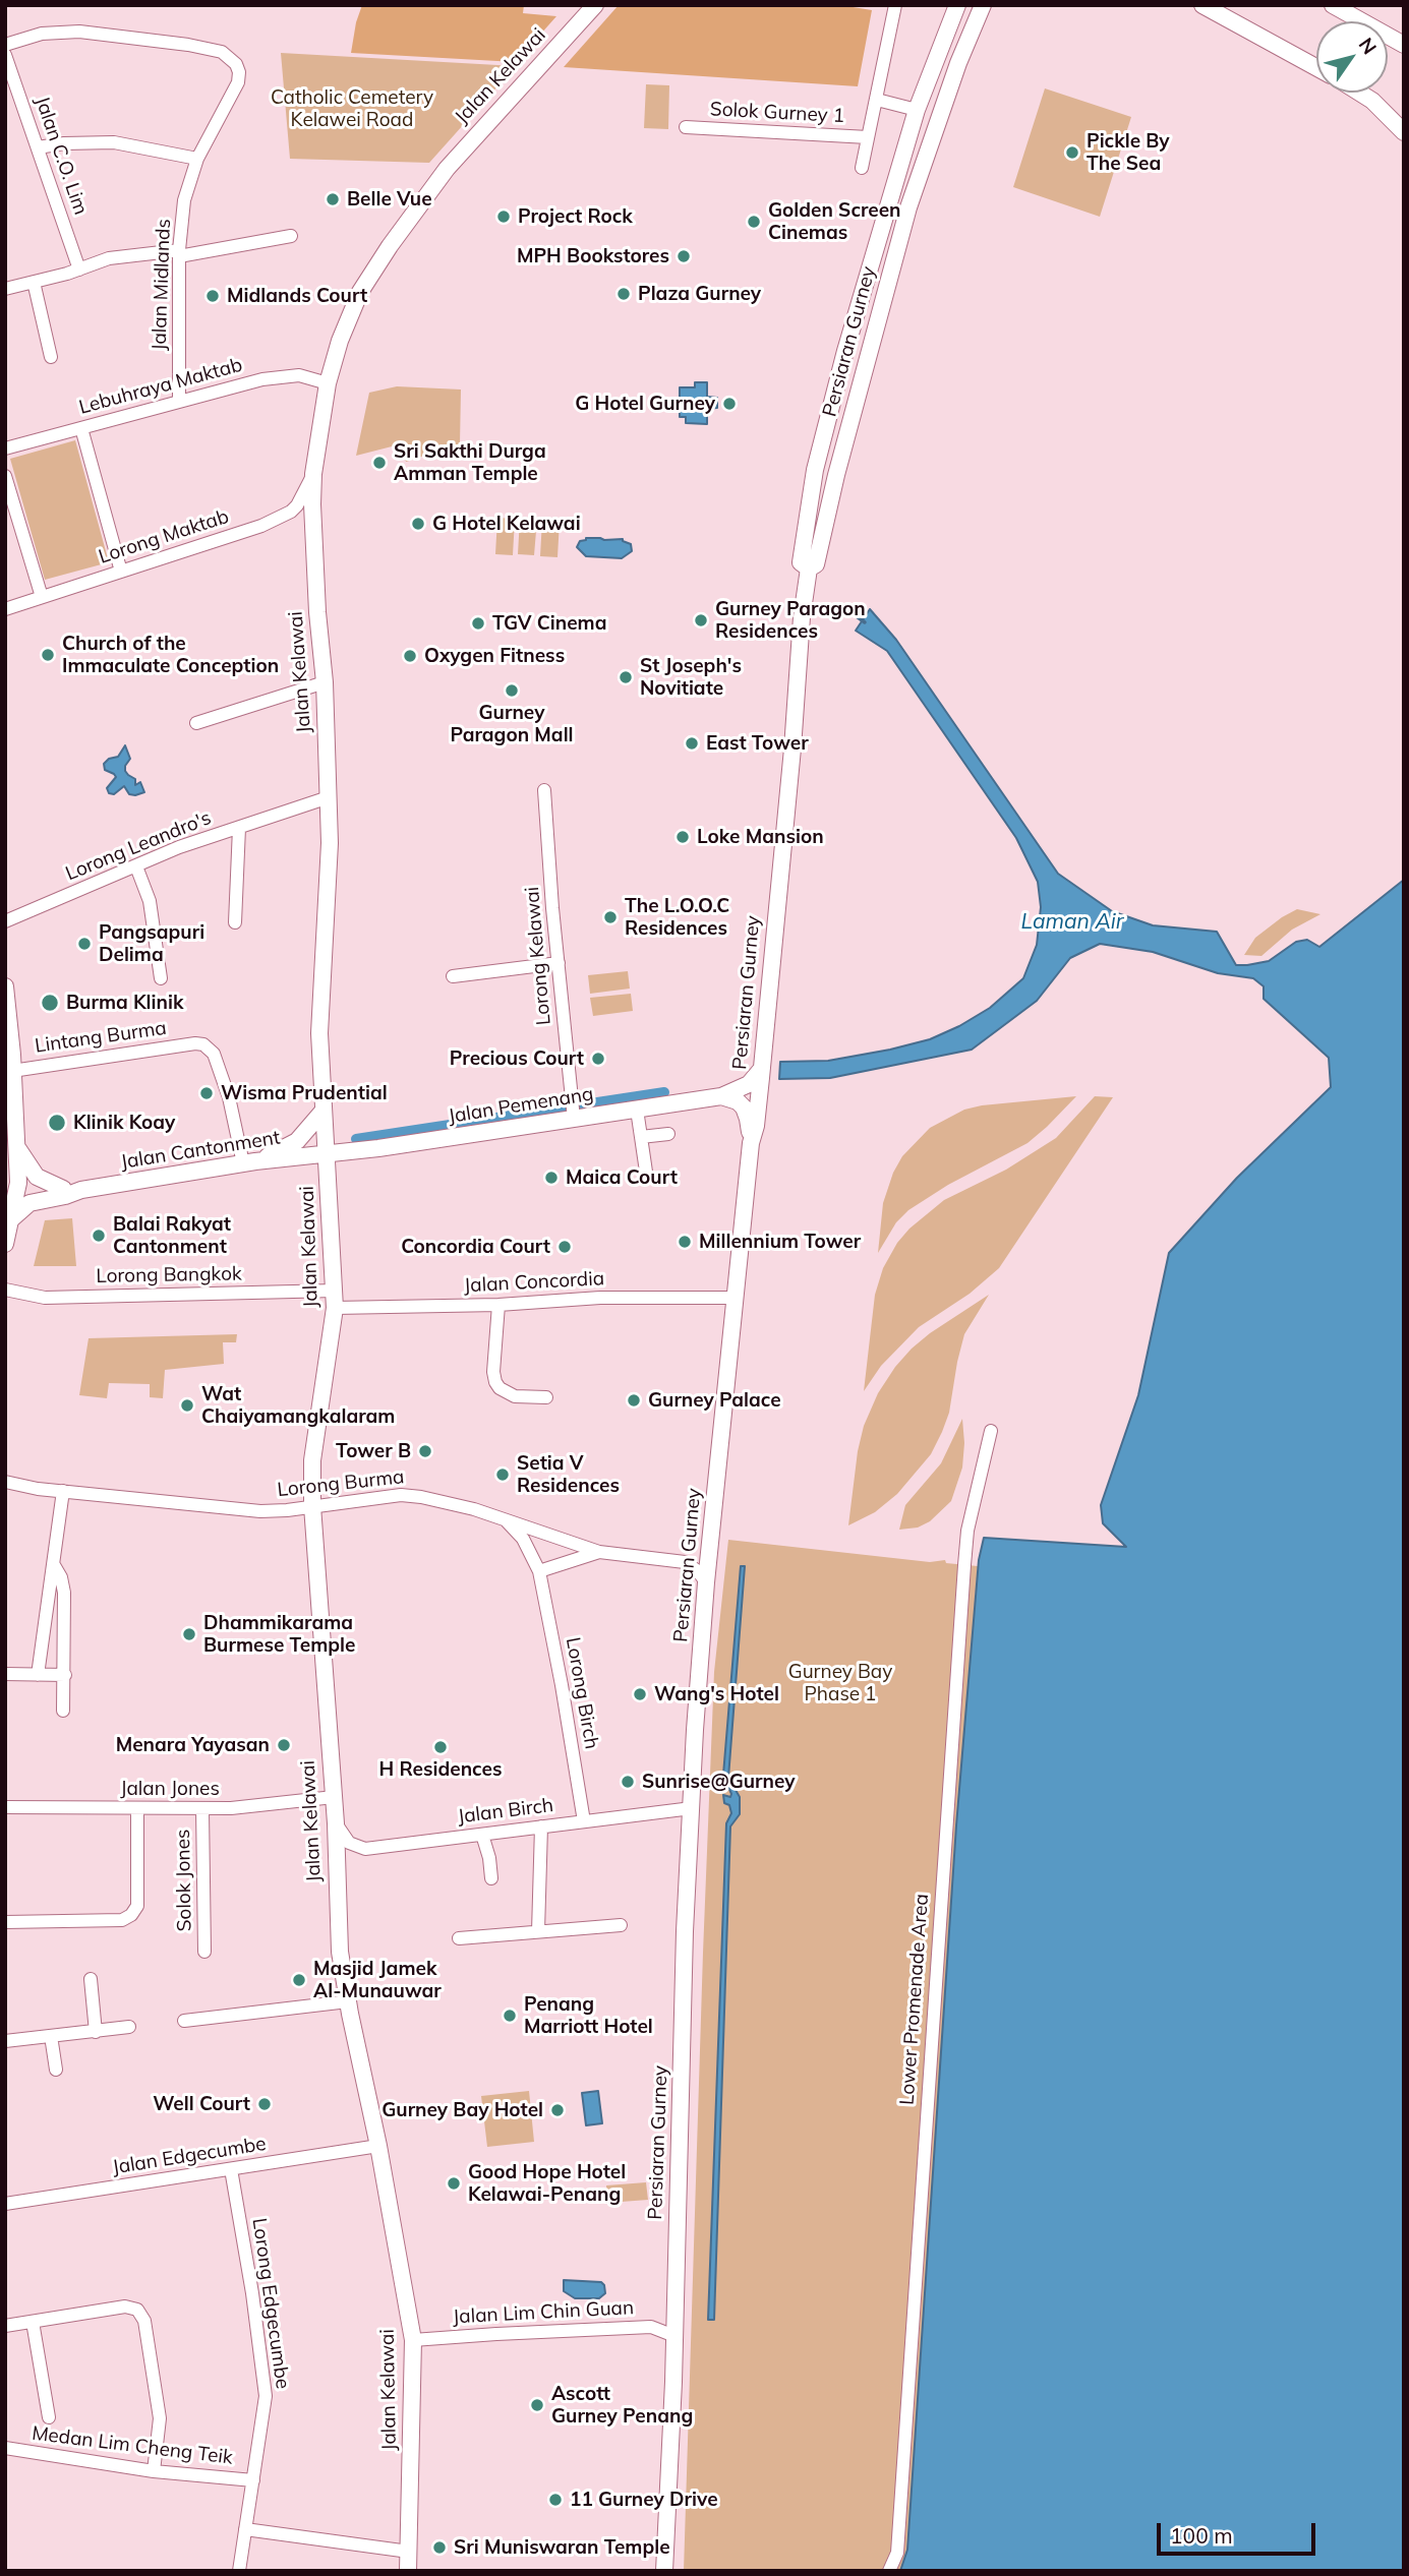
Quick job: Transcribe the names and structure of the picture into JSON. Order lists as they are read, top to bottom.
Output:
{
  "streets": {
    "main road": [
      "Jalan Kelawai",
      "Persiaran Gurney",
      "Jalan Pemenang",
      "Jalan Cantonment"
    ],
    "street": [
      "Solok Gurney 1",
      "Jalan C.O. Lim",
      "Jalan Midlands",
      "Lebuhraya Maktab",
      "Lorong Maktab",
      "Lorong Leandro's",
      "Lorong Kelawai",
      "Lintang Burma",
      "Lorong Bangkok",
      "Jalan Concordia",
      "Lorong Burma",
      "Lorong Birch",
      "Jalan Jones",
      "Jalan Birch",
      "Solok Jones",
      "Lower Promenade Area",
      "Jalan Edgecumbe",
      "Lorong Edgecumbe",
      "Jalan Lim Chin Guan",
      "Medan Lim Cheng Teik"
    ]
  },
  "crossings": [
    ["Jalan Kelawai", "Lebuhraya Maktab"],
    ["Jalan Kelawai", "Lorong Maktab"],
    ["Jalan Kelawai", "Lorong Leandro's"],
    ["Jalan Kelawai", "Jalan Pemenang"],
    ["Jalan Kelawai", "Jalan Cantonment"],
    ["Jalan Kelawai", "Lorong Bangkok"],
    ["Jalan Kelawai", "Jalan Concordia"],
    ["Jalan Kelawai", "Lorong Burma"],
    ["Jalan Kelawai", "Jalan Jones"],
    ["Jalan Kelawai", "Jalan Birch"],
    ["Jalan Kelawai", "Jalan Edgecumbe"],
    ["Jalan Kelawai", "Jalan Lim Chin Guan"],
    ["Jalan Midlands", "Lebuhraya Maktab"],
    ["Persiaran Gurney", "Jalan Pemenang"],
    ["Persiaran Gurney", "Jalan Concordia"],
    ["Persiaran Gurney", "Lorong Burma"],
    ["Persiaran Gurney", "Jalan Birch"],
    ["Persiaran Gurney", "Jalan Lim Chin Guan"],
    ["Lorong Kelawai", "Jalan Pemenang"],
    ["Lintang Burma", "Jalan Cantonment"],
    ["Jalan Pemenang", "Jalan Cantonment"],
    ["Lorong Bangkok", "Jalan Concordia"],
    ["Lorong Burma", "Lorong Birch"],
    ["Lorong Birch", "Jalan Birch"],
    ["Jalan Jones", "Solok Jones"],
    ["Jalan Edgecumbe", "Lorong Edgecumbe"],
    ["Lorong Edgecumbe", "Medan Lim Cheng Teik"]
  ],
  "water": ["Laman Air"],
  "parks": ["Catholic Cemetery Kelawei Road", "Gurney Bay Phase 1"],
  "places": [
    "Pickle By The Sea",
    "Belle Vue",
    "Project Rock",
    "Golden Screen Cinemas",
    "MPH Bookstores",
    "Plaza Gurney",
    "Midlands Court",
    "G Hotel Gurney",
    "Sri Sakthi Durga Amman Temple",
    "G Hotel Kelawai",
    "Gurney Paragon Residences",
    "TGV Cinema",
    "Church of the Immaculate Conception",
    "Oxygen Fitness",
    "St Joseph's Novitiate",
    "Gurney Paragon Mall",
    "East Tower",
    "Loke Mansion",
    "The L.O.O.C Residences",
    "Pangsapuri Delima",
    "Burma Klinik",
    "Precious Court",
    "Wisma Prudential",
    "Klinik Koay",
    "Maica Court",
    "Balai Rakyat Cantonment",
    "Millennium Tower",
    "Concordia Court",
    "Gurney Palace",
    "Wat Chaiyamangkalaram",
    "Tower B",
    "Setia V Residences",
    "Dhammikarama Burmese Temple",
    "Wang's Hotel",
    "Menara Yayasan",
    "H Residences",
    "Sunrise@Gurney",
    "Masjid Jamek Al-Munauwar",
    "Penang Marriott Hotel",
    "Well Court",
    "Gurney Bay Hotel",
    "Good Hope Hotel Kelawai-Penang",
    "Ascott Gurney Penang",
    "11 Gurney Drive",
    "Sri Muniswaran Temple"
  ],
  "scale_bar": "100 m",
  "north": "top right"
}
